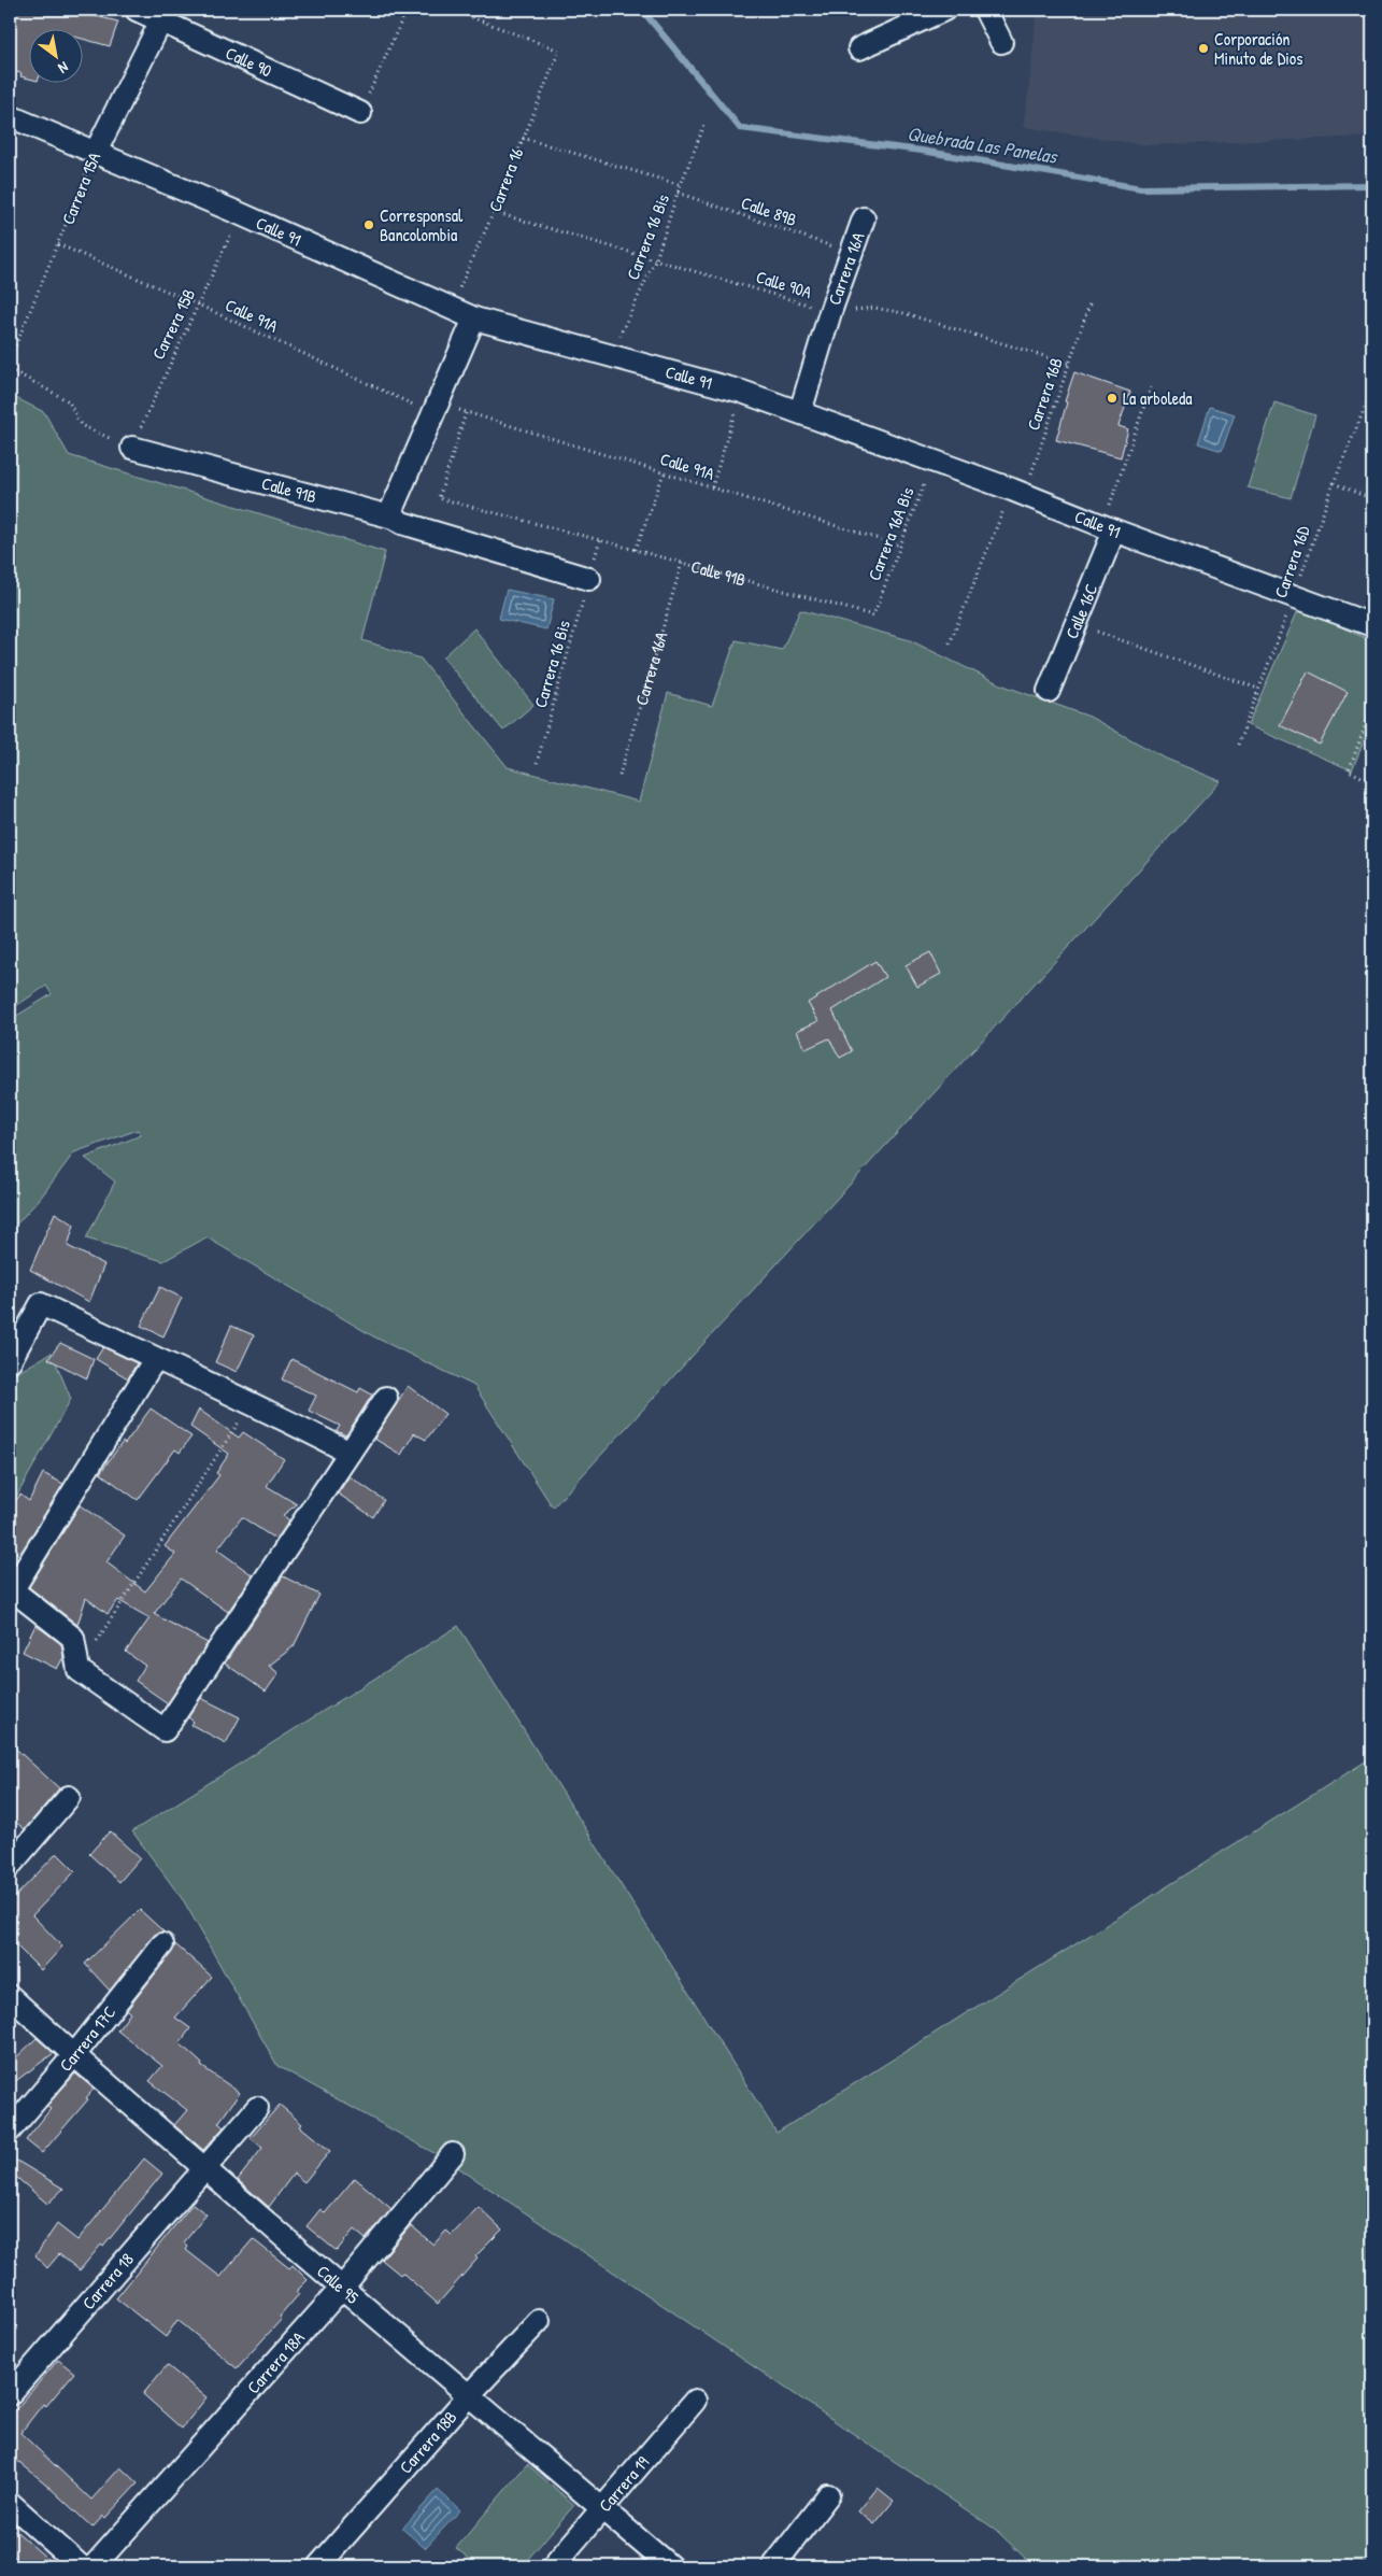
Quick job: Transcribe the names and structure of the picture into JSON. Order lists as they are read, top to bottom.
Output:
{
  "streets": {
    "street": [
      "Calle 90",
      "Carrera 15A",
      "Calle 91",
      "Carrera 16A",
      "Calle 91B",
      "Calle 16C",
      "Carrera 17C",
      "Carrera 18",
      "Calle 95",
      "Carrera 18A",
      "Carrera 18B",
      "Carrera 19"
    ],
    "path": [
      "Carrera 16",
      "Calle 89B",
      "Carrera 16 Bis",
      "Calle 90A",
      "Calle 91A",
      "Carrera 15B",
      "Carrera 16B",
      "Carrera 16A Bis",
      "Carrera 16D"
    ]
  },
  "crossings": [
    ["Calle 90", "Carrera 15A"],
    ["Carrera 16", "Calle 91"],
    ["Carrera 16", "Calle 90A"],
    ["Carrera 15A", "Calle 91"],
    ["Carrera 15A", "Calle 91A"],
    ["Calle 89B", "Carrera 16 Bis"],
    ["Calle 89B", "Carrera 16A"],
    ["Calle 91", "Carrera 16 Bis"],
    ["Calle 91", "Carrera 16A"],
    ["Calle 91", "Carrera 15B"],
    ["Calle 91", "Carrera 16B"],
    ["Calle 91", "Carrera 16A Bis"],
    ["Calle 91", "Carrera 16D"],
    ["Calle 91", "Calle 16C"],
    ["Carrera 16 Bis", "Calle 90A"],
    ["Carrera 16 Bis", "Calle 91B"],
    ["Carrera 16A", "Calle 90A"],
    ["Carrera 16A", "Calle 91B"],
    ["Calle 90A", "Carrera 16B"],
    ["Calle 91A", "Carrera 15B"],
    ["Calle 91A", "Calle 91B"],
    ["Calle 91A", "Carrera 16A Bis"],
    ["Carrera 15B", "Calle 91B"],
    ["Calle 91B", "Carrera 16A Bis"],
    ["Carrera 17C", "Calle 95"],
    ["Carrera 18", "Calle 95"],
    ["Calle 95", "Carrera 18A"],
    ["Calle 95", "Carrera 18B"],
    ["Calle 95", "Carrera 19"]
  ],
  "water": ["Quebrada Las Panelas"],
  "places": ["Corporación Minuto de Dios", "Corresponsal Bancolombia", "La arboleda"],
  "north": "bottom right"
}
